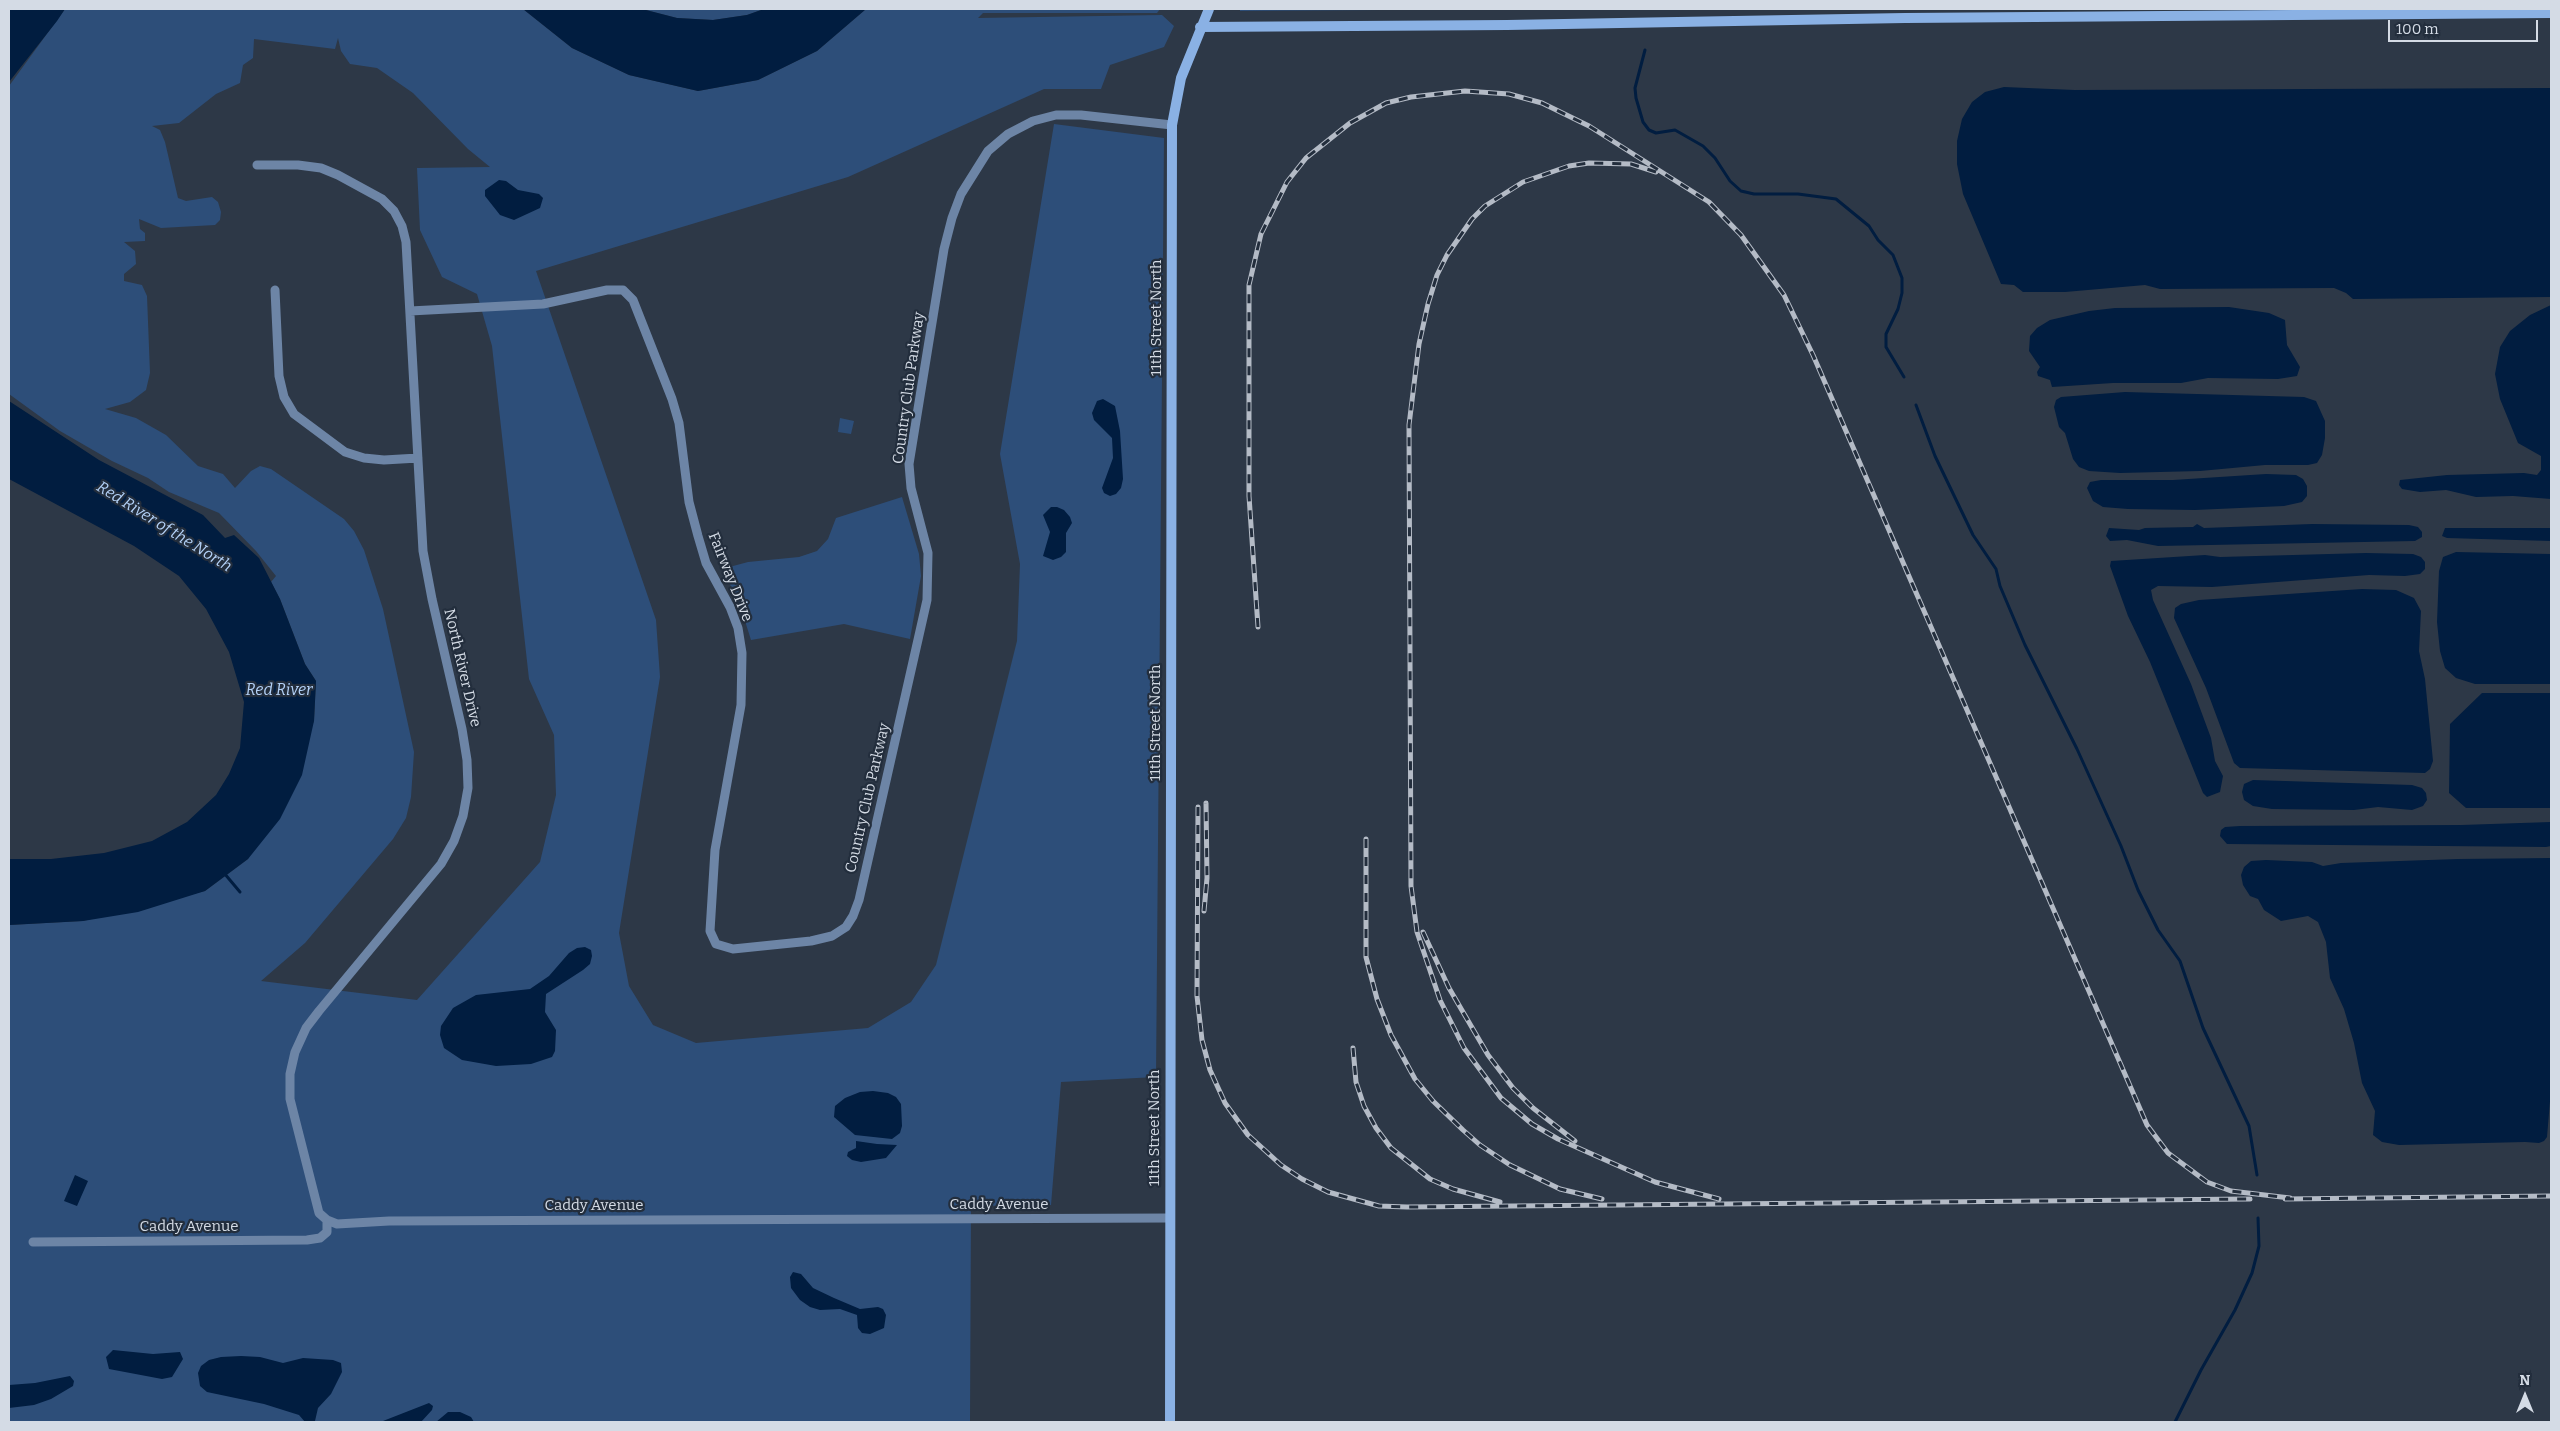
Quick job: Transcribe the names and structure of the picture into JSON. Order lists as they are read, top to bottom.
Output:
{
  "streets": {
    "street": [
      "11th Street North",
      "Country Club Parkway",
      "Fairway Drive",
      "North River Drive",
      "Caddy Avenue"
    ]
  },
  "crossings": [
    ["11th Street North", "Country Club Parkway"],
    ["11th Street North", "Caddy Avenue"],
    ["Country Club Parkway", "Fairway Drive"],
    ["Fairway Drive", "North River Drive"],
    ["North River Drive", "Caddy Avenue"]
  ],
  "water": ["Red River of the North", "Red River"],
  "scale_bar": "100 m",
  "north": "top"
}
